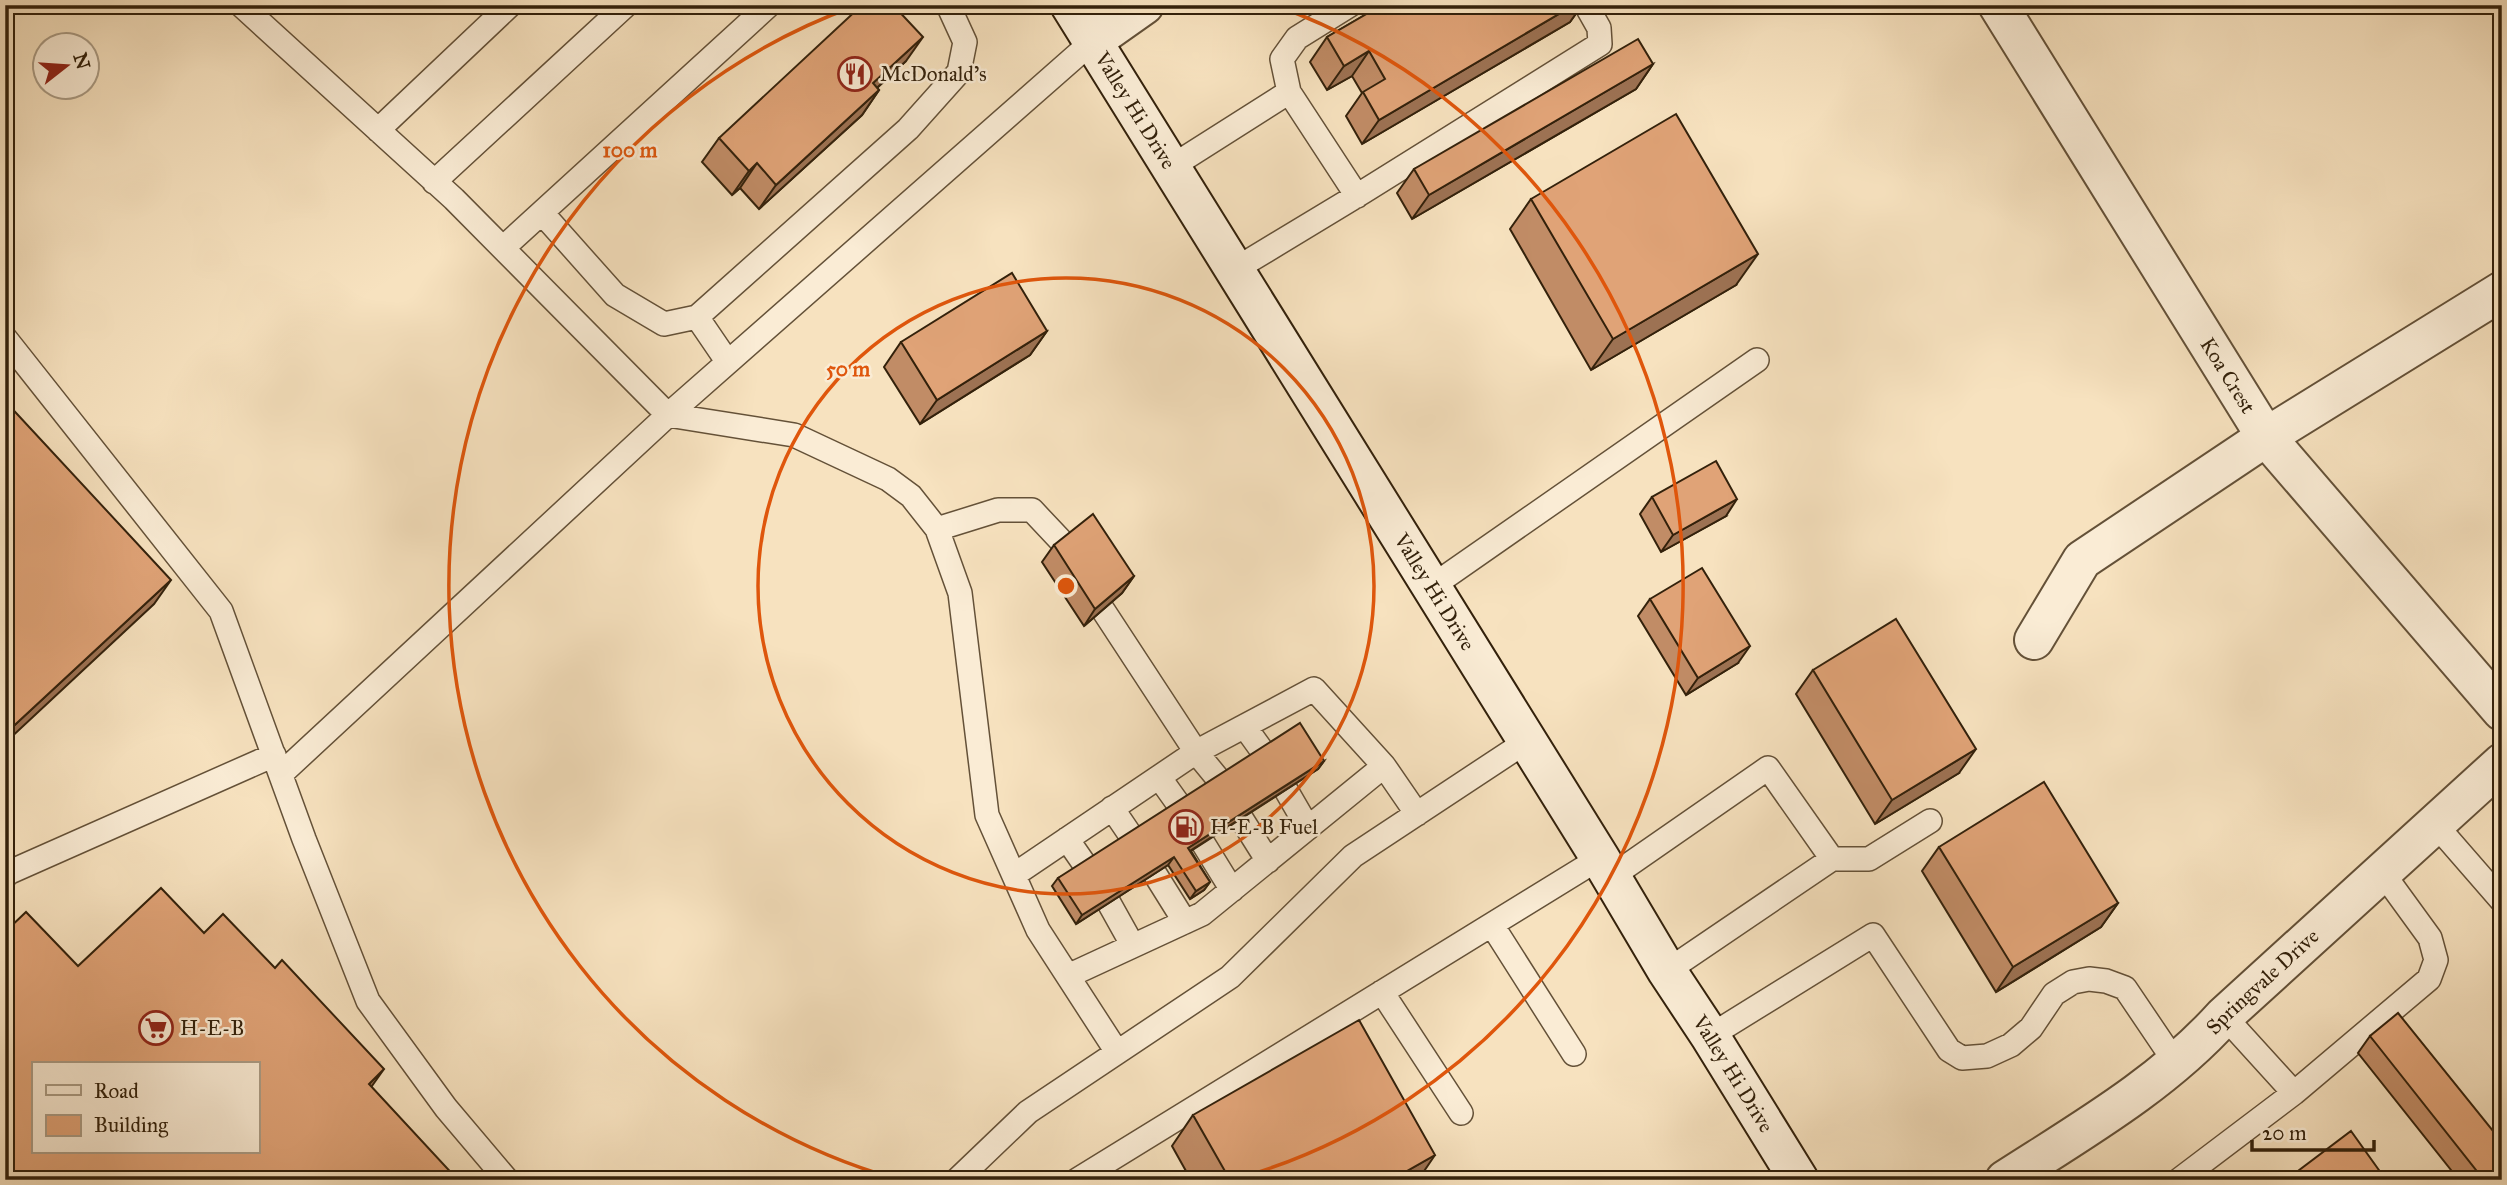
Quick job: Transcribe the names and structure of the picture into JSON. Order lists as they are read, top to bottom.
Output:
{
  "streets": {
    "street": ["Valley Hi Drive", "Koa Crest", "Springvale Drive"]
  },
  "places": {
    "restaurant": ["McDonald's"],
    "fuel station": ["H-E-B Fuel"],
    "supermarket": ["H-E-B"]
  },
  "legend": ["Road", "Building"],
  "scale_bar": "20 m",
  "north": "right",
  "rings": ["100 m", "50 m"]
}
